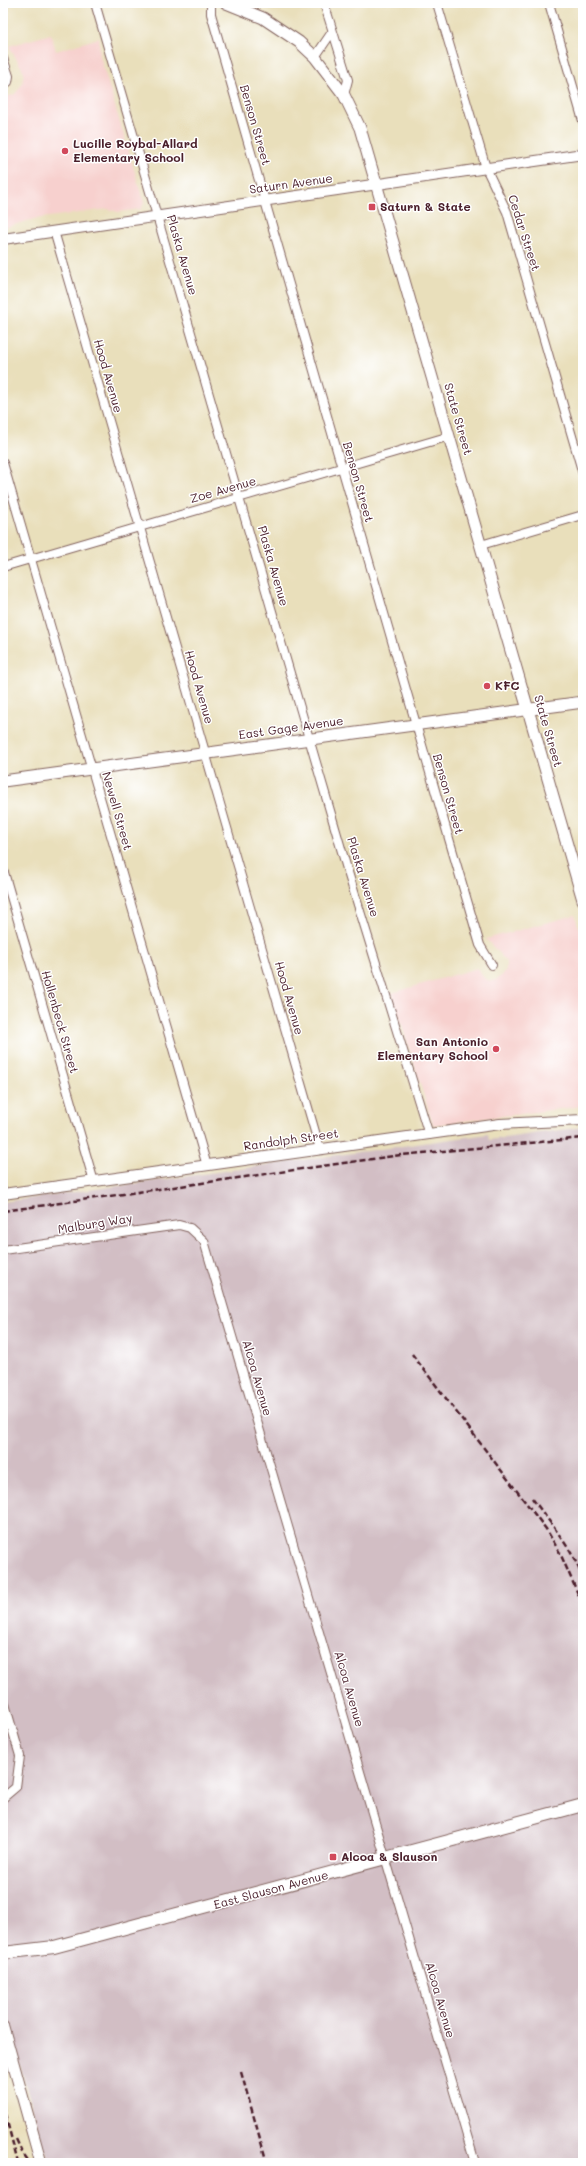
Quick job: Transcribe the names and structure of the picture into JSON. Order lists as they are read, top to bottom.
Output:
{
  "streets": {
    "main road": ["State Street", "East Gage Avenue", "East Slauson Avenue"],
    "street": [
      "Benson Street",
      "Saturn Avenue",
      "Cedar Street",
      "Plaska Avenue",
      "Hood Avenue",
      "Zoe Avenue",
      "Newell Street",
      "Hollenbeck Street",
      "Randolph Street",
      "Malburg Way",
      "Alcoa Avenue"
    ]
  },
  "crossings": [
    ["Benson Street", "Saturn Avenue"],
    ["Benson Street", "Zoe Avenue"],
    ["Benson Street", "East Gage Avenue"],
    ["Saturn Avenue", "Cedar Street"],
    ["Saturn Avenue", "Plaska Avenue"],
    ["Saturn Avenue", "Hood Avenue"],
    ["Saturn Avenue", "State Street"],
    ["Plaska Avenue", "Zoe Avenue"],
    ["Plaska Avenue", "East Gage Avenue"],
    ["Plaska Avenue", "Randolph Street"],
    ["Hood Avenue", "Zoe Avenue"],
    ["Hood Avenue", "East Gage Avenue"],
    ["Hood Avenue", "Randolph Street"],
    ["State Street", "Zoe Avenue"],
    ["State Street", "East Gage Avenue"],
    ["Zoe Avenue", "Newell Street"],
    ["East Gage Avenue", "Newell Street"],
    ["Newell Street", "Randolph Street"],
    ["Hollenbeck Street", "Randolph Street"],
    ["Malburg Way", "Alcoa Avenue"],
    ["Alcoa Avenue", "East Slauson Avenue"]
  ],
  "places": {
    "other": ["Lucille Roybal-Allard Elementary School", "KFC", "San Antonio Elementary School"],
    "transit": ["Saturn & State", "Alcoa & Slauson"]
  }
}
